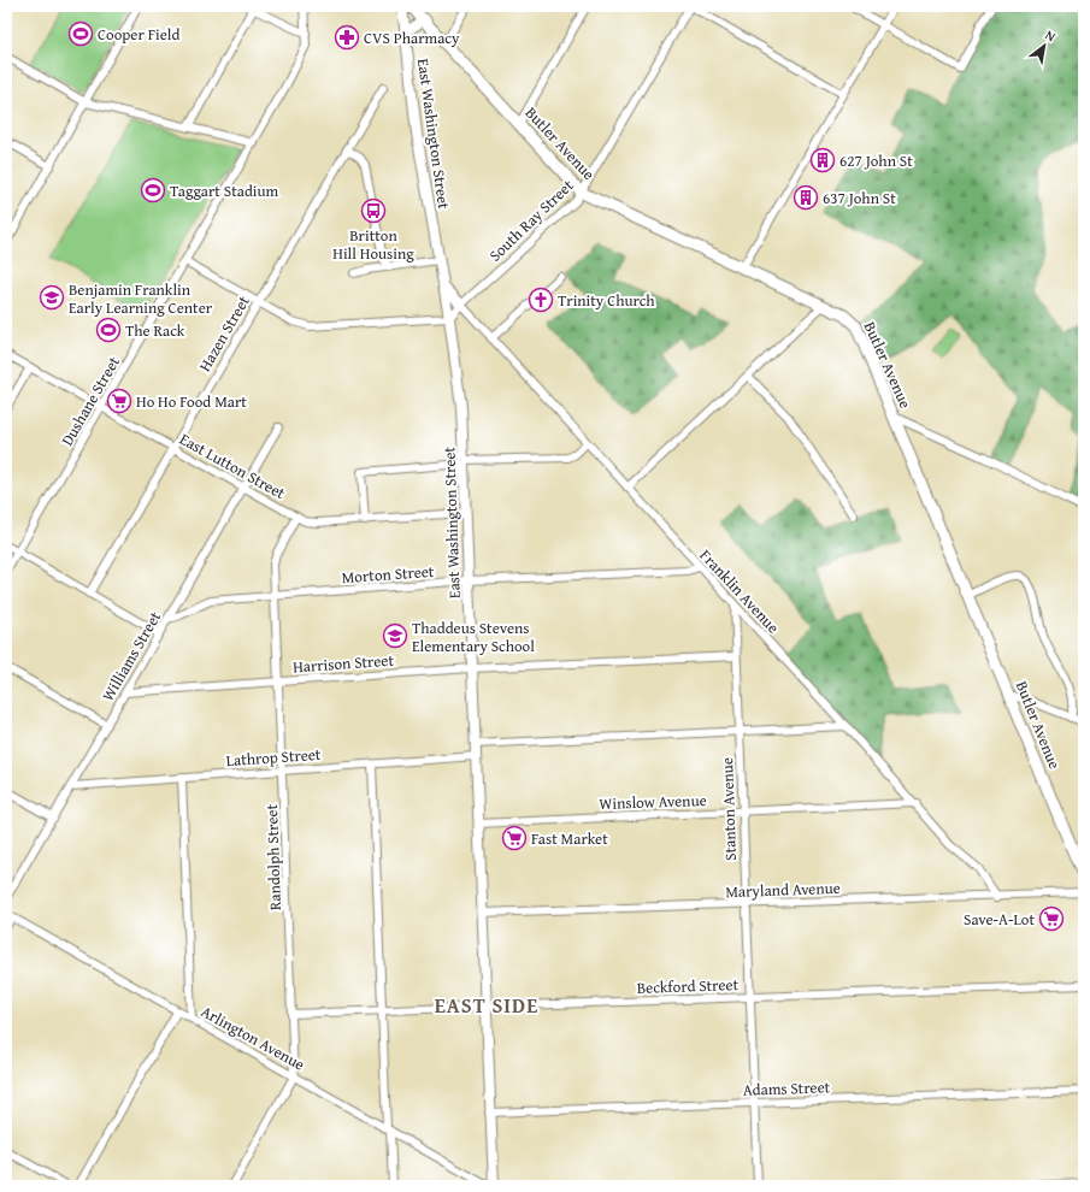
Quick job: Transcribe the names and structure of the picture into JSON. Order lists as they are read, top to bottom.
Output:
{
  "streets": {
    "main road": ["East Washington Street", "Butler Avenue"],
    "street": [
      "South Ray Street",
      "Hazen Street",
      "Dushane Street",
      "East Lutton Street",
      "Morton Street",
      "Franklin Avenue",
      "Williams Street",
      "Harrison Street",
      "Lathrop Street",
      "Winslow Avenue",
      "Stanton Avenue",
      "Randolph Street",
      "Maryland Avenue",
      "Beckford Street",
      "Arlington Avenue",
      "Adams Street"
    ]
  },
  "crossings": [
    ["East Washington Street", "South Ray Street"],
    ["East Washington Street", "East Lutton Street"],
    ["East Washington Street", "Morton Street"],
    ["East Washington Street", "Harrison Street"],
    ["East Washington Street", "Lathrop Street"],
    ["East Washington Street", "Winslow Avenue"],
    ["East Washington Street", "Maryland Avenue"],
    ["East Washington Street", "Beckford Street"],
    ["East Washington Street", "Adams Street"],
    ["Butler Avenue", "South Ray Street"],
    ["South Ray Street", "Franklin Avenue"],
    ["Hazen Street", "East Lutton Street"],
    ["Dushane Street", "East Lutton Street"],
    ["East Lutton Street", "Williams Street"],
    ["East Lutton Street", "Randolph Street"],
    ["Morton Street", "Franklin Avenue"],
    ["Morton Street", "Williams Street"],
    ["Morton Street", "Randolph Street"],
    ["Franklin Avenue", "Winslow Avenue"],
    ["Franklin Avenue", "Stanton Avenue"],
    ["Franklin Avenue", "Maryland Avenue"],
    ["Williams Street", "Harrison Street"],
    ["Williams Street", "Lathrop Street"],
    ["Harrison Street", "Stanton Avenue"],
    ["Harrison Street", "Randolph Street"],
    ["Lathrop Street", "Randolph Street"],
    ["Winslow Avenue", "Stanton Avenue"],
    ["Stanton Avenue", "Maryland Avenue"],
    ["Stanton Avenue", "Beckford Street"],
    ["Stanton Avenue", "Adams Street"],
    ["Randolph Street", "Beckford Street"],
    ["Randolph Street", "Arlington Avenue"]
  ],
  "districts": ["EAST SIDE"],
  "places": {
    "sports": ["Cooper Field", "Taggart Stadium", "The Rack"],
    "pharmacy": ["CVS Pharmacy"],
    "building": ["627 John St", "637 John St"],
    "bus stop": ["Britton Hill Housing"],
    "school or university": ["Benjamin Franklin Early Learning Center", "Thaddeus Stevens Elementary School"],
    "church": ["Trinity Church"],
    "supermarket": ["Ho Ho Food Mart", "Fast Market", "Save-A-Lot"]
  },
  "north": "top right"
}
